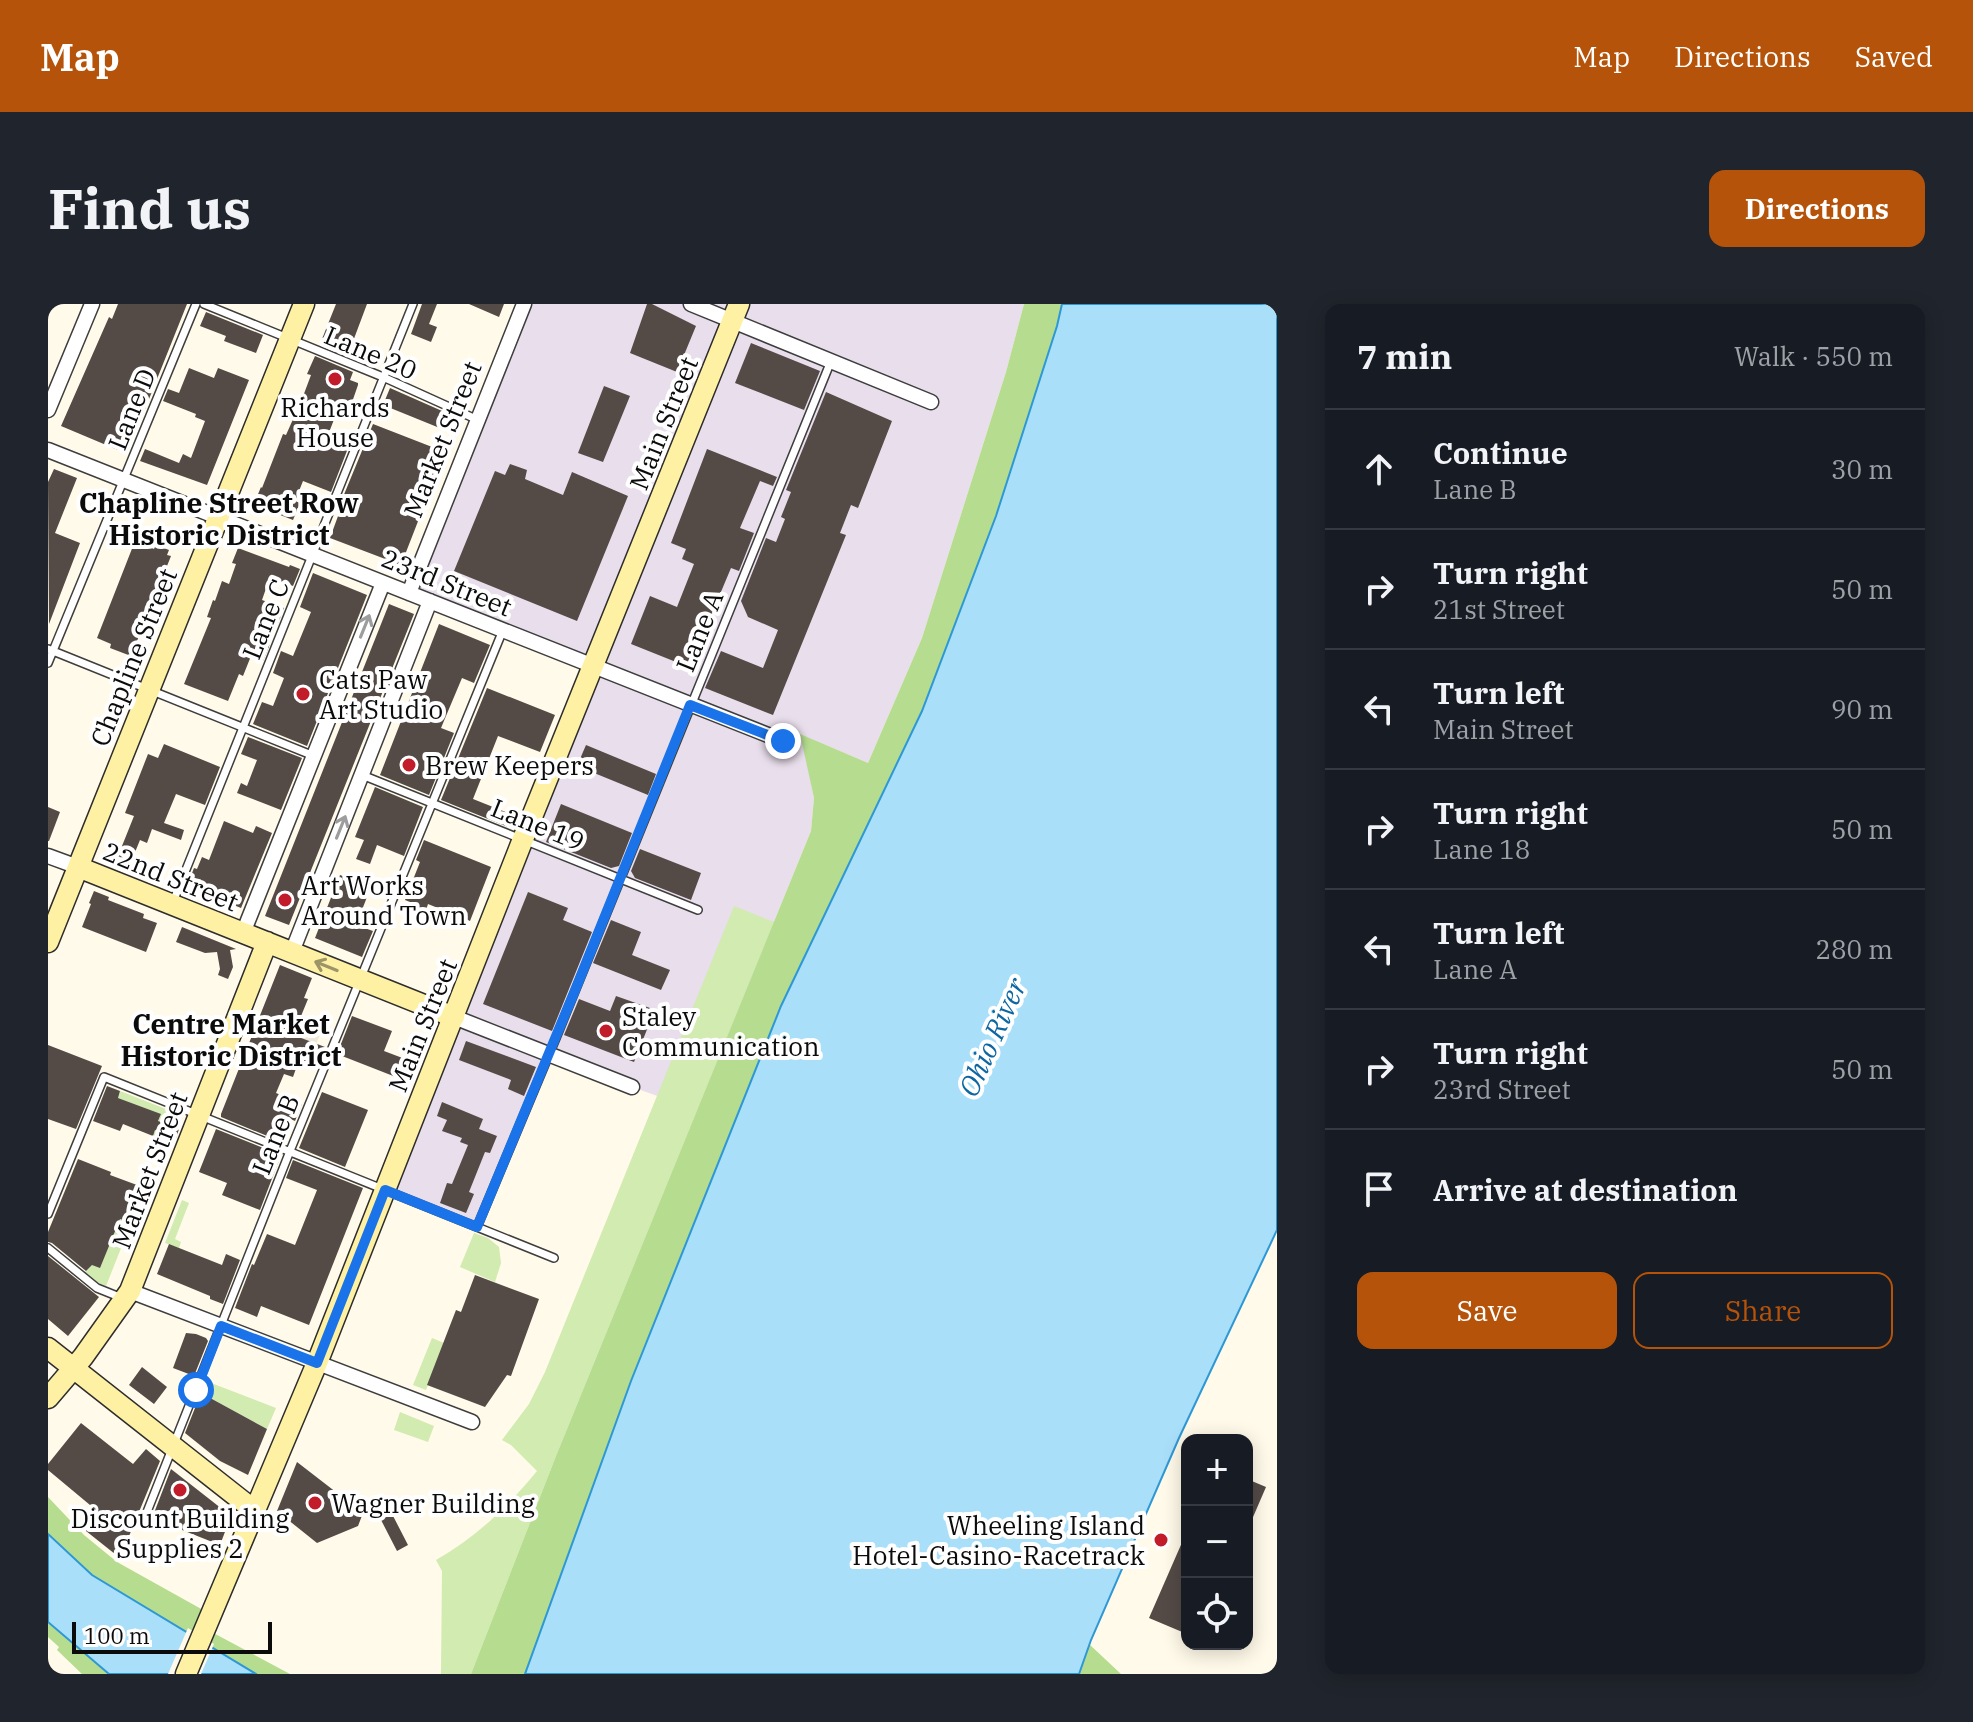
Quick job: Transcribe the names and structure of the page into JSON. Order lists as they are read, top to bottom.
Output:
{
  "streets": {
    "street": [
      "Main Street",
      "Market Street",
      "23rd Street",
      "Chapline Street",
      "22nd Street"
    ],
    "lane": [
      "Lane 20",
      "Lane D",
      "Lane C",
      "Lane A",
      "Lane 19",
      "Lane B"
    ]
  },
  "crossings": [
    ["Lane 20", "Market Street"],
    ["Lane 20", "Lane C"],
    ["Lane 20", "Chapline Street"],
    ["Lane D", "23rd Street"],
    ["Main Street", "23rd Street"],
    ["Main Street", "Lane 19"],
    ["Main Street", "22nd Street"],
    ["Market Street", "23rd Street"],
    ["Market Street", "22nd Street"],
    ["23rd Street", "Lane C"],
    ["23rd Street", "Lane A"],
    ["23rd Street", "Chapline Street"],
    ["23rd Street", "Lane B"],
    ["Lane C", "22nd Street"],
    ["Lane A", "Lane 19"],
    ["Lane A", "22nd Street"],
    ["Chapline Street", "22nd Street"],
    ["Lane 19", "Lane B"],
    ["22nd Street", "Lane B"]
  ],
  "districts": ["Chapline Street Row Historic District", "Centre Market Historic District"],
  "water": ["Ohio River"],
  "places": [
    "Richards House",
    "Cats Paw Art Studio",
    "Brew Keepers",
    "Art Works Around Town",
    "Staley Communication",
    "Discount Building Supplies 2",
    "Wagner Building",
    "Wheeling Island Hotel-Casino-Racetrack"
  ],
  "scale_bar": "100 m",
  "page": {
    "header": "Map",
    "nav": ["Map", "Directions", "Saved"],
    "buttons": [
      "Directions",
      ["Save", "Share"]
    ],
    "title": "Find us",
    "heading": ["7 min", "Walk · 550 m"],
    "list": [
      ["Continue", "Lane B", "30 m"],
      ["Turn right", "21st Street", "50 m"],
      ["Turn left", "Main Street", "90 m"],
      ["Turn right", "Lane 18", "50 m"],
      ["Turn left", "Lane A", "280 m"],
      ["Turn right", "23rd Street", "50 m"],
      "Arrive at destination"
    ],
    "map_buttons": ["+", "−"],
    "scale": "100 m"
  }
}
